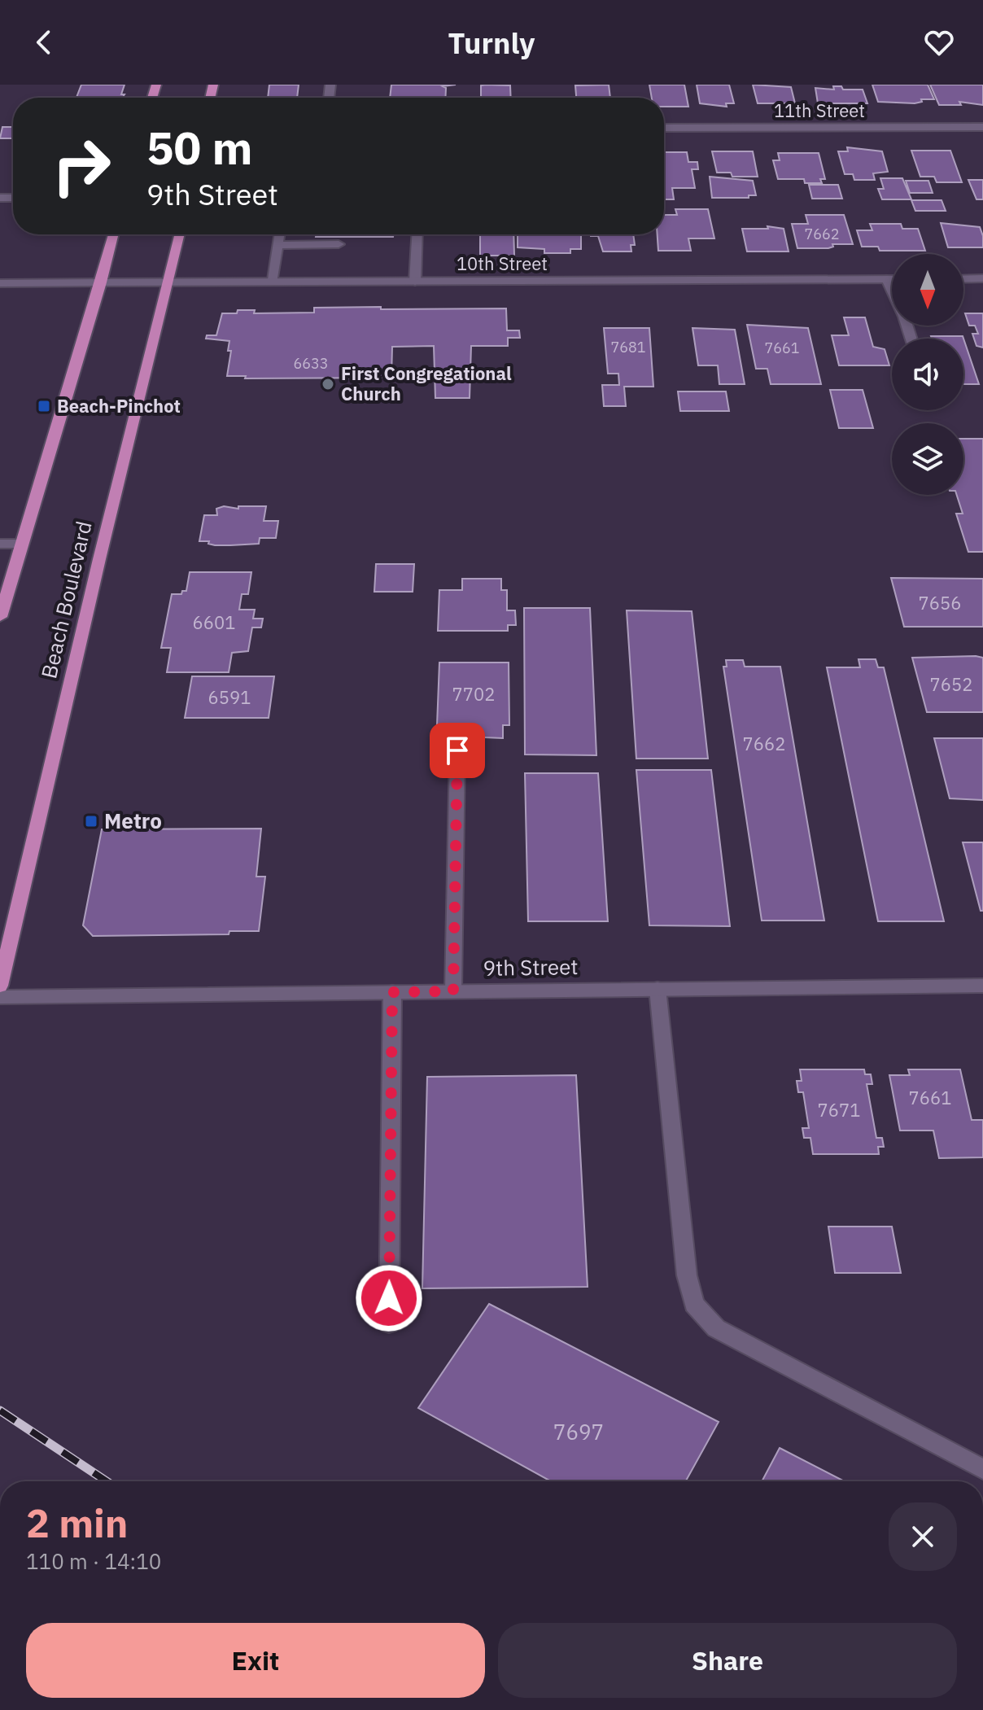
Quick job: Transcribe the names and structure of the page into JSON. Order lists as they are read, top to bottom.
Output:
{
  "streets": {
    "main road": ["Beach Boulevard"],
    "street": ["11th Street", "10th Street", "9th Street"]
  },
  "crossings": [
    ["10th Street", "Beach Boulevard"]
  ],
  "places": {
    "other": ["First Congregational Church"],
    "transit": ["Beach-Pinchot", "Metro"]
  },
  "house_numbers": [
    "7662",
    "7681",
    "7661",
    "6633",
    "7656",
    "6601",
    "7652",
    "7702",
    "6591",
    "7662",
    "7661",
    "7671",
    "7697"
  ],
  "north": "bottom",
  "page": {
    "header": "Turnly",
    "turn": ["50 m", "9th Street"],
    "heading": ["2 min", "110 m · 14:10"],
    "buttons": ["Exit", "Share"]
  }
}
